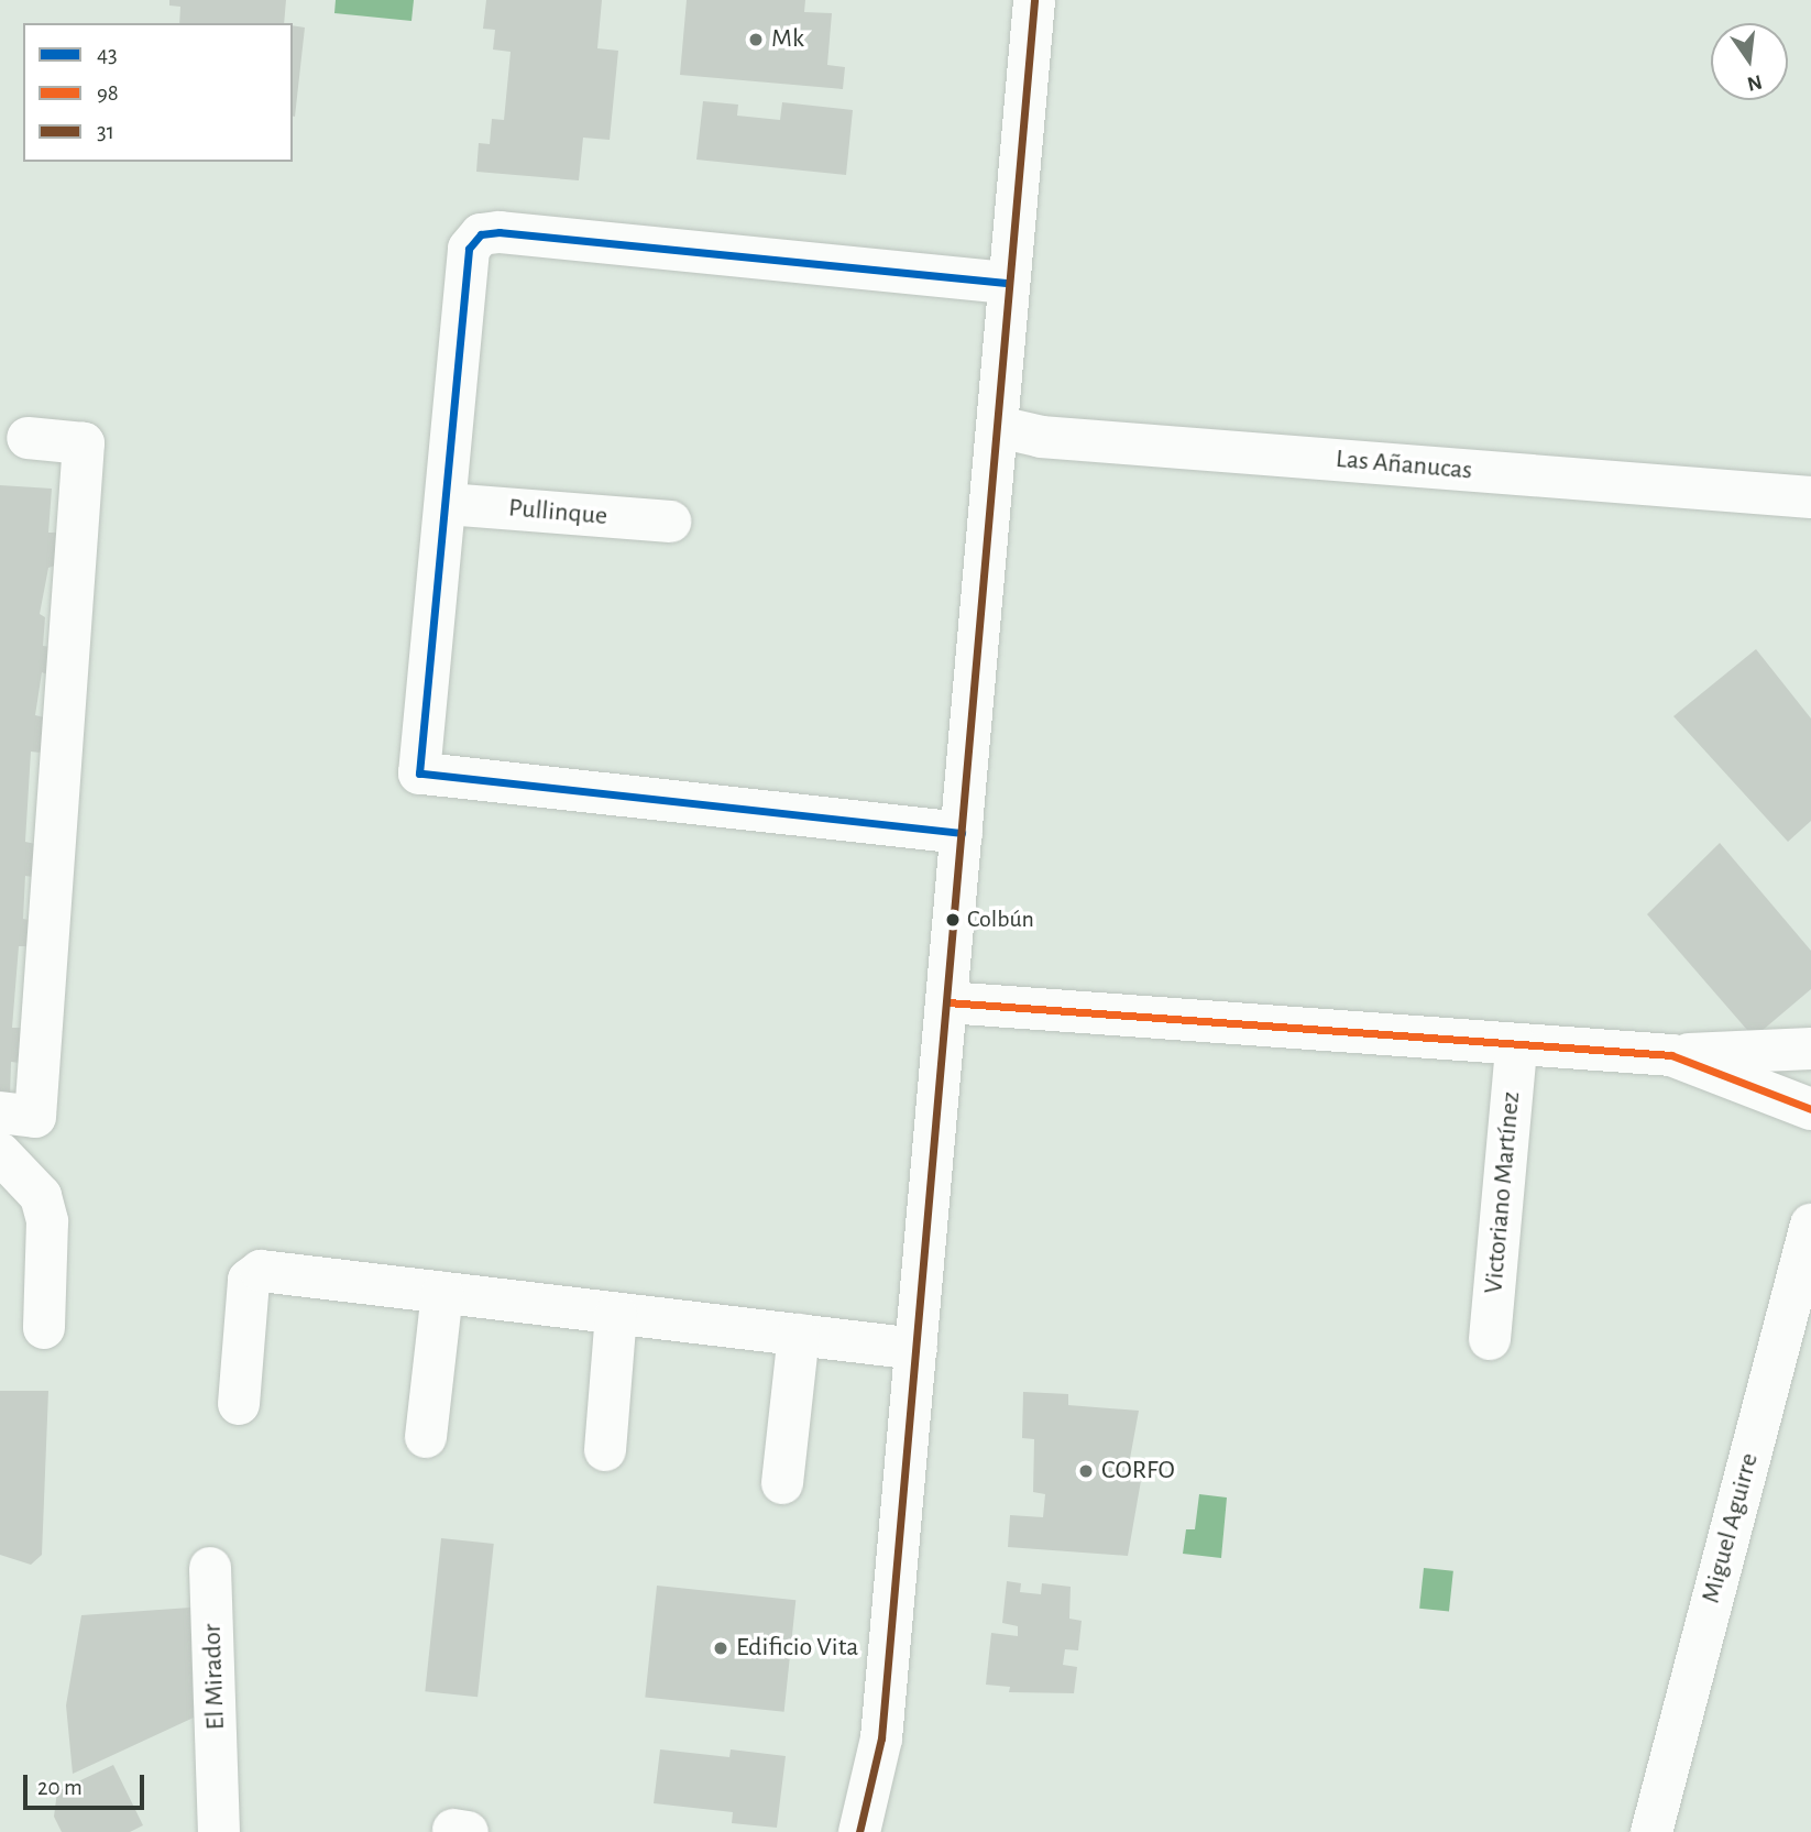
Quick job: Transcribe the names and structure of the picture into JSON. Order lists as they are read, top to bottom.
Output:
{
  "streets": {
    "street": [
      "Las Añanucas",
      "Pullinque",
      "Victoriano Martínez",
      "Miguel Aguirre",
      "El Mirador"
    ]
  },
  "places": [
    "Mk",
    "Colbún",
    "CORFO",
    "Edificio Vita"
  ],
  "lines": ["transit line 31", "transit line 43", "transit line 98"],
  "legend": ["43", "98", "31"],
  "scale_bar": "20 m",
  "north": "bottom"
}
